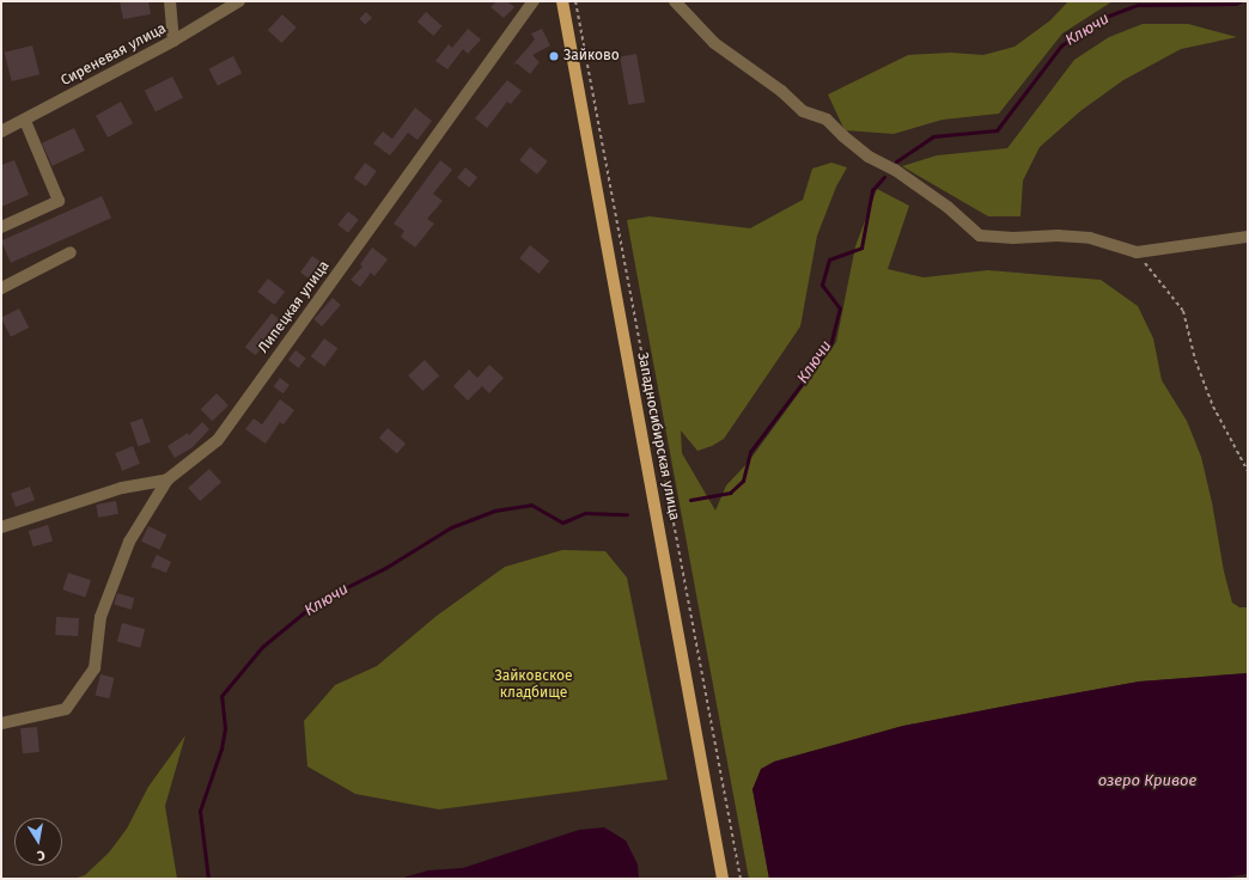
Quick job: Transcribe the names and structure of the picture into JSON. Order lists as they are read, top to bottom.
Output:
{
  "streets": {
    "main road": ["Западносибирская улица"],
    "street": ["Сиреневая улица", "Липецкая улица"]
  },
  "water": ["Ключи", "озеро Кривое"],
  "parks": ["Зайковское кладбище"],
  "places": ["Зайково"],
  "north": "bottom"
}
